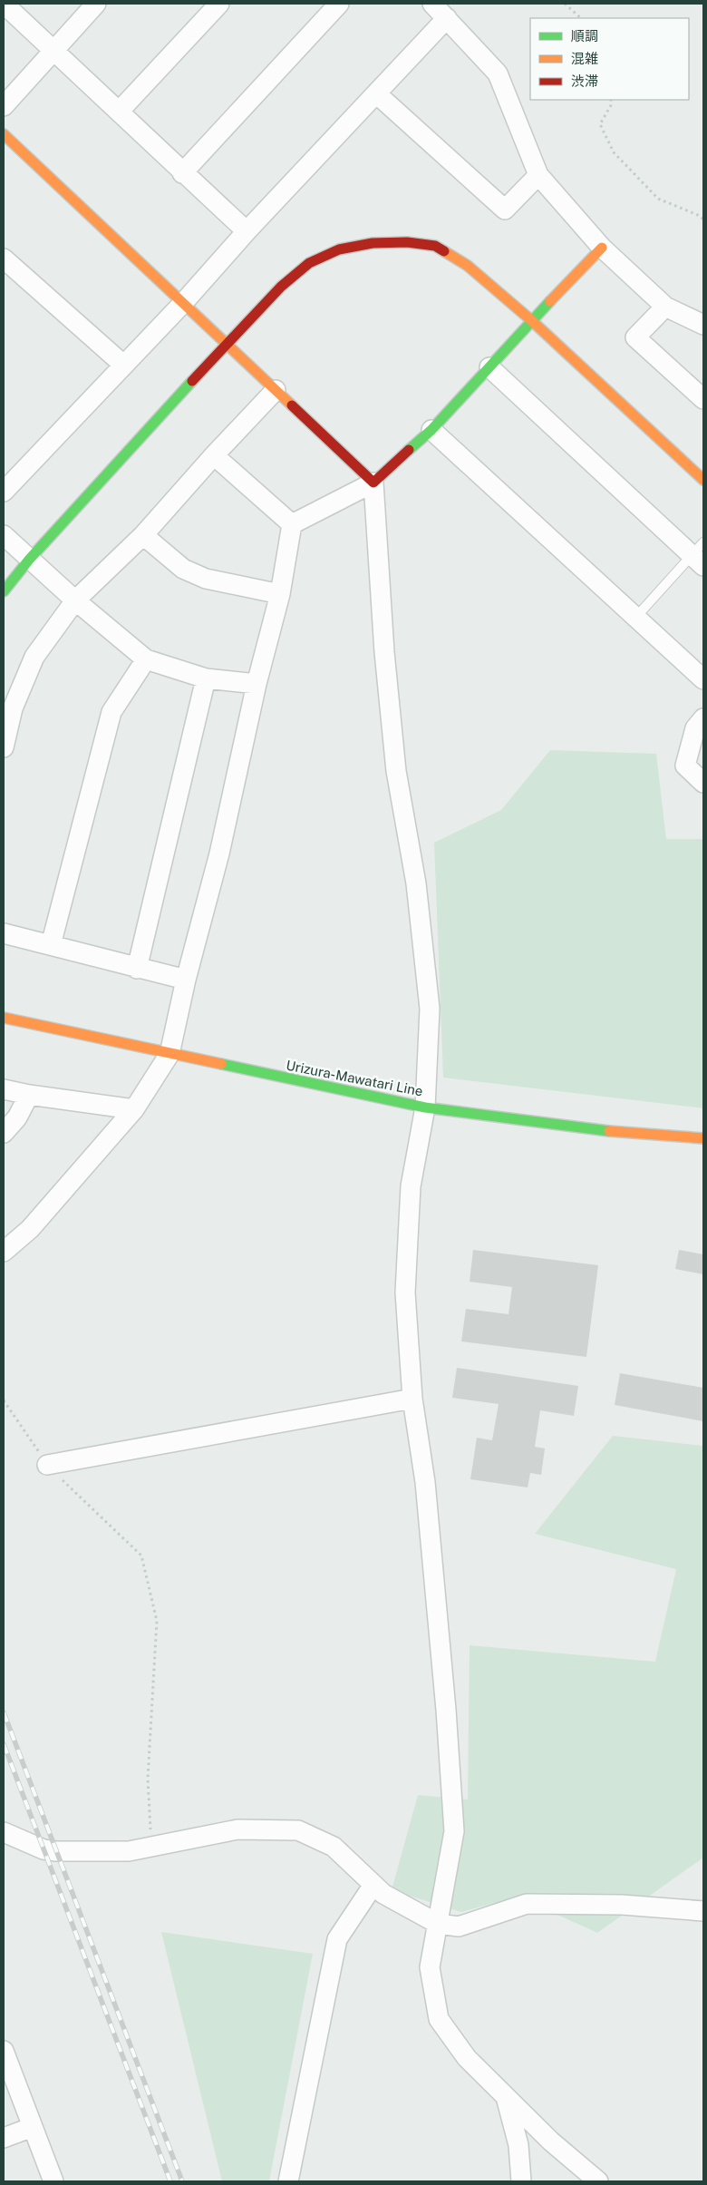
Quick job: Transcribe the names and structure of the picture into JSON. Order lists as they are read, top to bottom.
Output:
{
  "streets": {
    "street": ["Urizura-Mawatari Line"]
  },
  "legend": ["順調", "混雑", "渋滞"]
}
